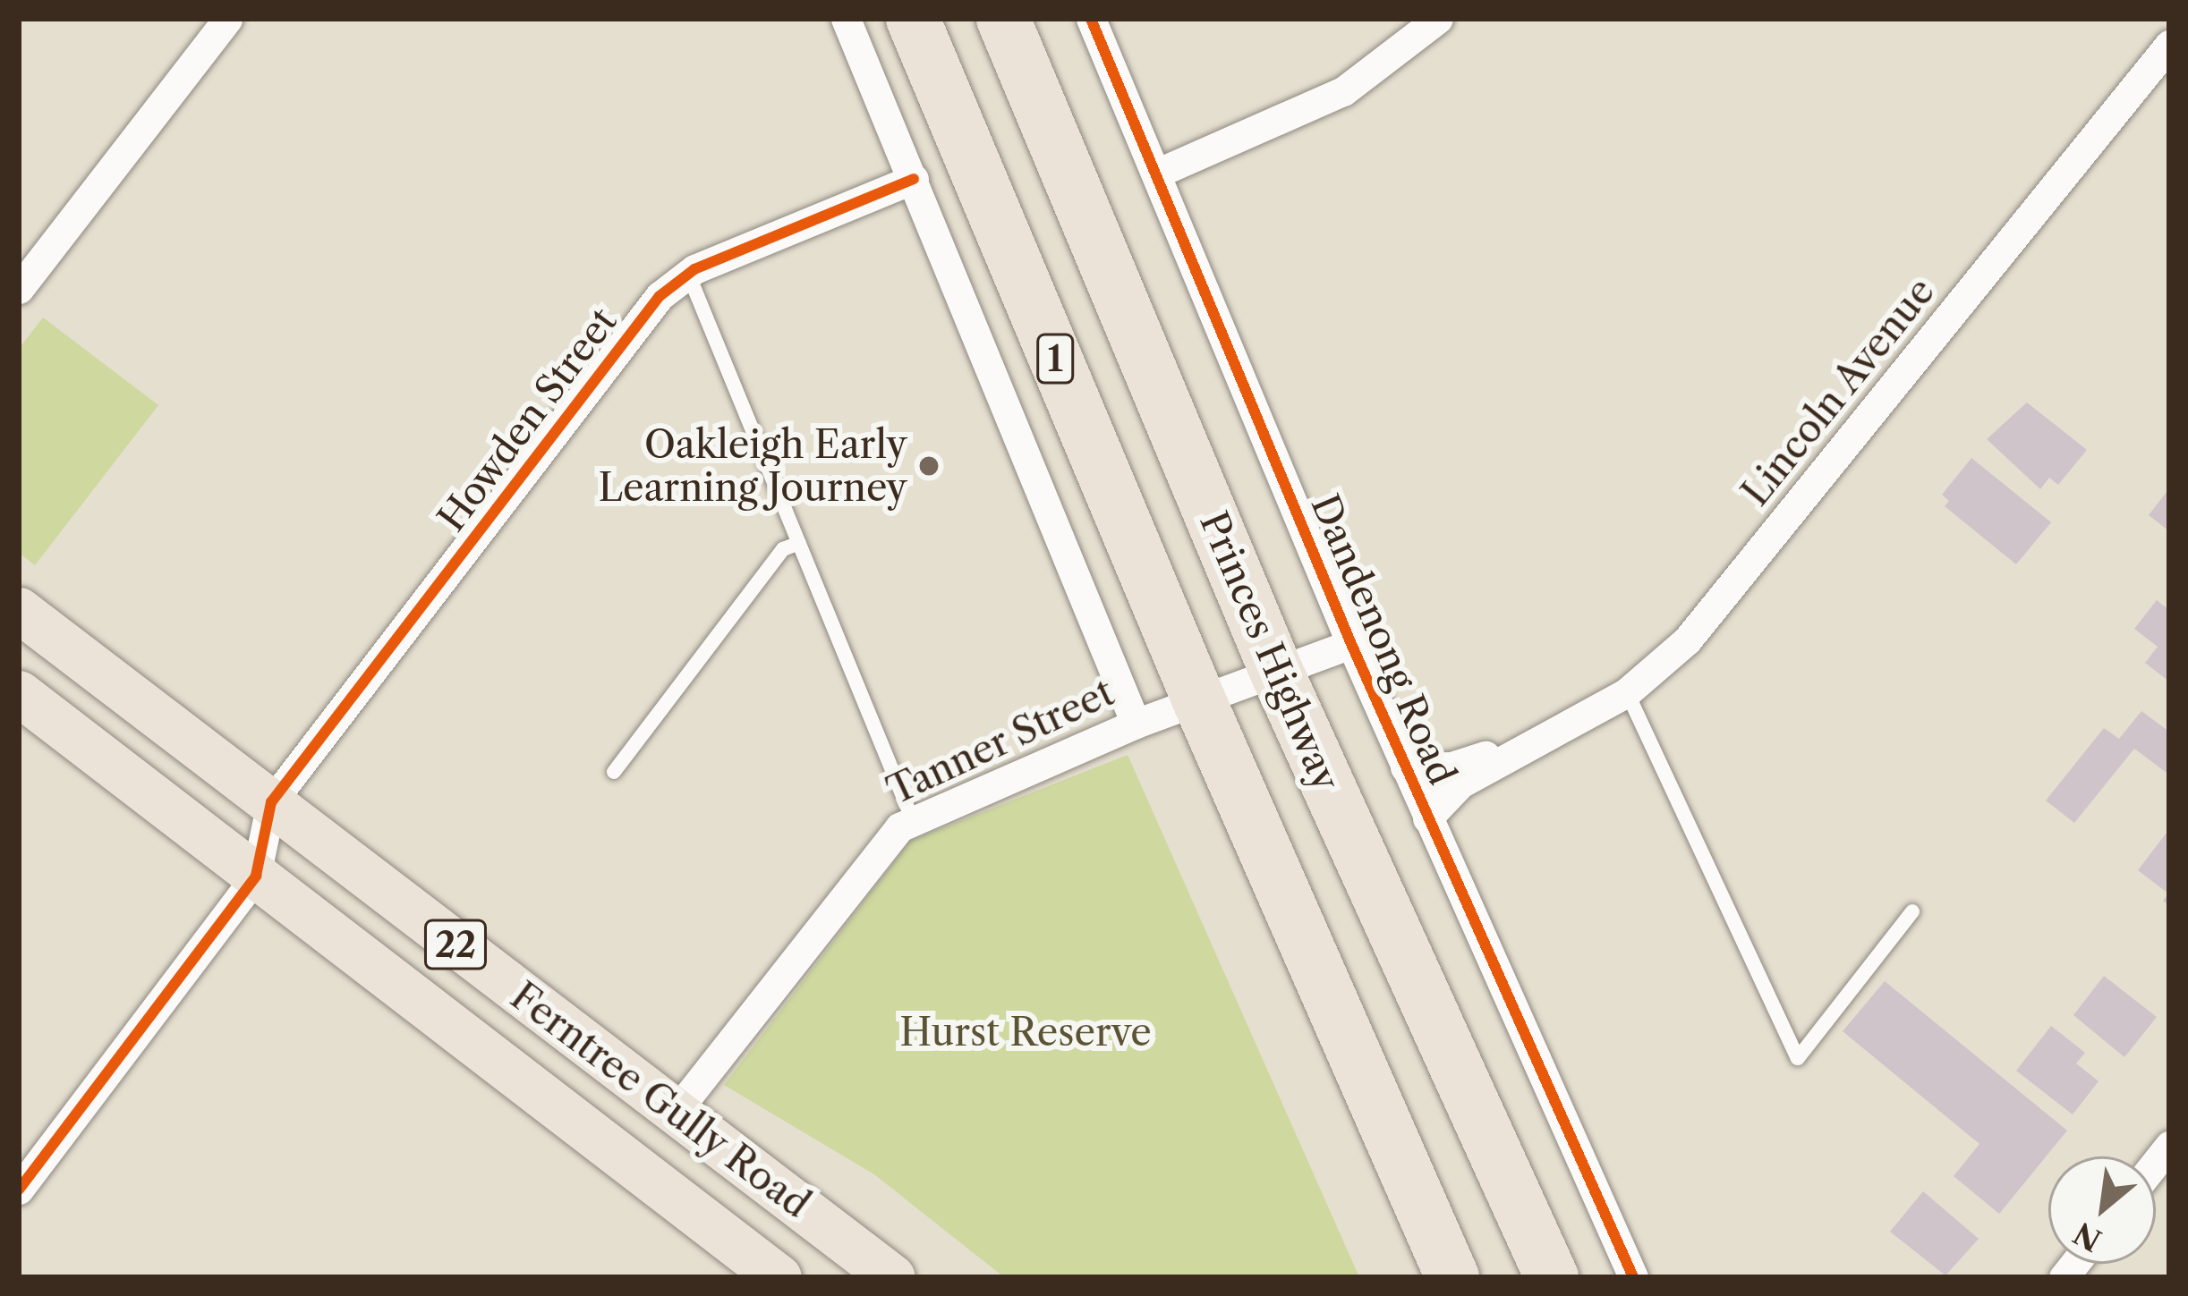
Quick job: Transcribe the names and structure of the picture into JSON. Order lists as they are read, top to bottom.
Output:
{
  "streets": {
    "highway": ["1", "Princes Highway"],
    "main road": ["22", "Ferntree Gully Road"],
    "street": [
      "Lincoln Avenue",
      "Howden Street",
      "Dandenong Road",
      "Tanner Street"
    ]
  },
  "crossings": [
    ["1", "Tanner Street"],
    ["Lincoln Avenue", "Dandenong Road"],
    ["Howden Street", "Ferntree Gully Road"],
    ["Dandenong Road", "Tanner Street"],
    ["Princes Highway", "Tanner Street"],
    ["Tanner Street", "Ferntree Gully Road"]
  ],
  "parks": ["Hurst Reserve"],
  "places": ["Oakleigh Early Learning Journey"],
  "north": "bottom left"
}
